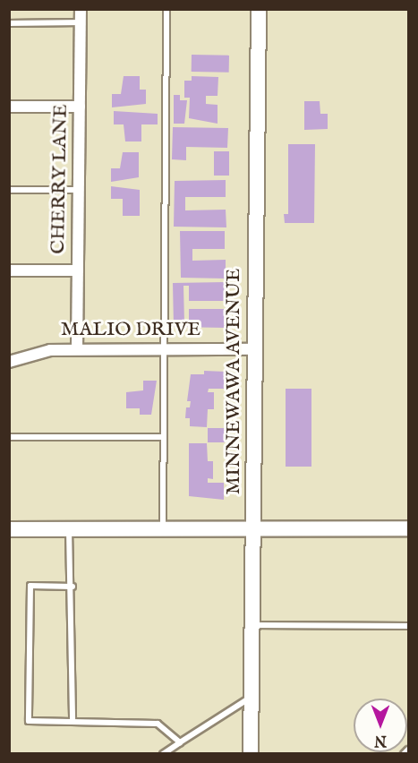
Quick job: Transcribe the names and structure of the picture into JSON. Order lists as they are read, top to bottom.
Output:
{
  "streets": {
    "main road": ["MINNEWAWA AVENUE"],
    "street": ["CHERRY LANE", "MALIO DRIVE"]
  },
  "crossings": [
    ["CHERRY LANE", "MALIO DRIVE"],
    ["MALIO DRIVE", "MINNEWAWA AVENUE"]
  ],
  "north": "bottom"
}
